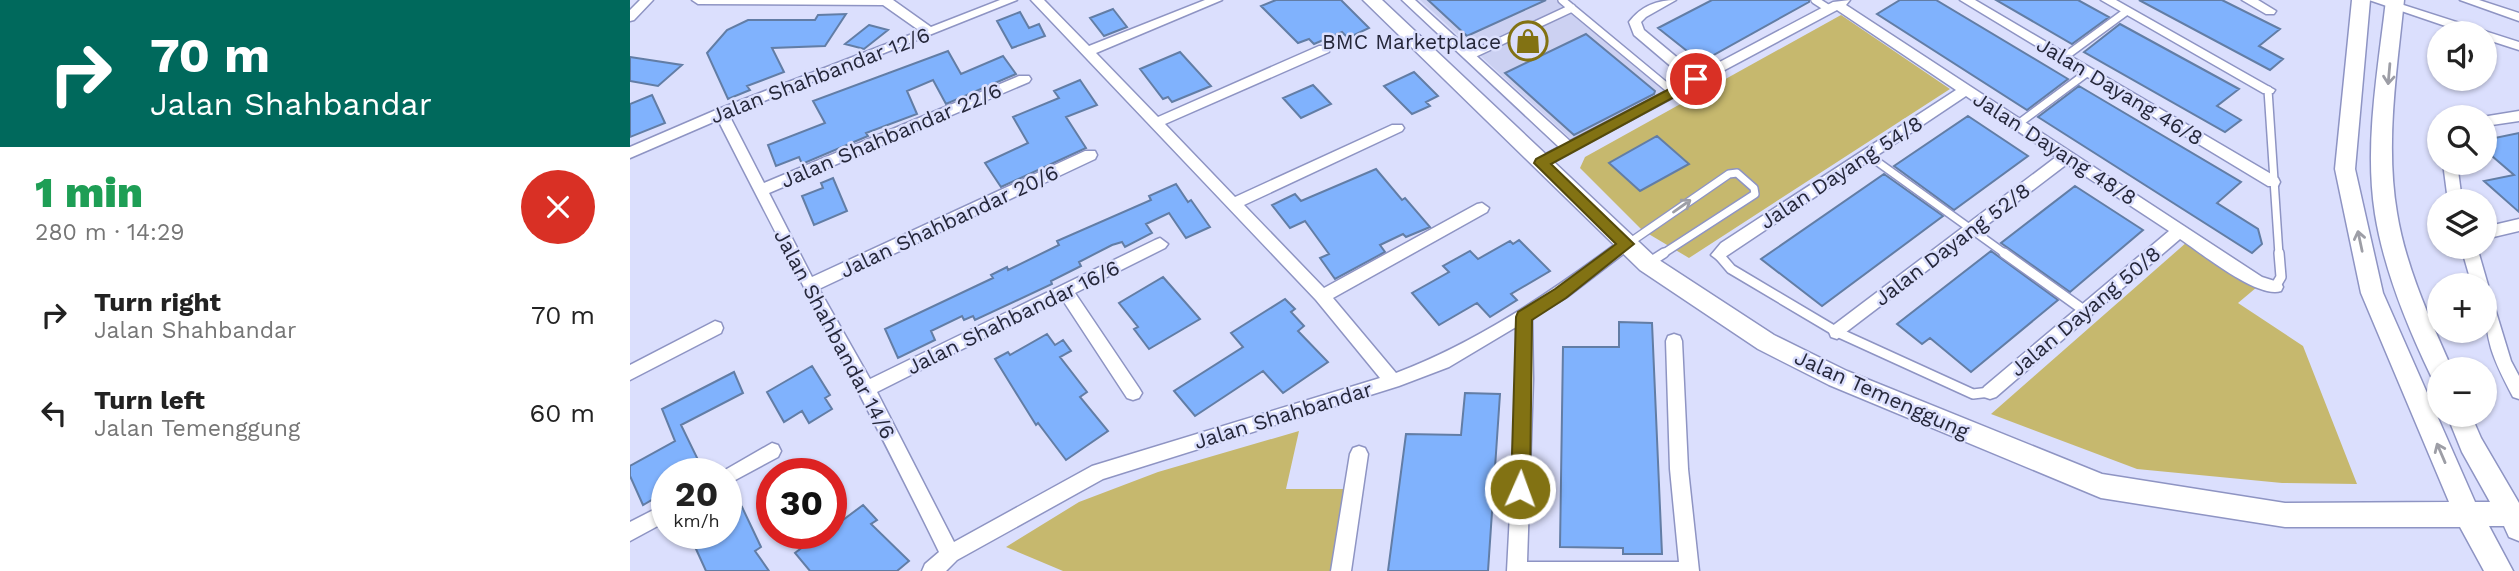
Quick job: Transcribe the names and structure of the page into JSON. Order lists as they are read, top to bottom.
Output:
{
  "streets": {
    "main road": ["Jalan Temenggung"],
    "street": [
      "Jalan Shahbandar 12/6",
      "Jalan Dayang 46/8",
      "Jalan Shahbandar 22/6",
      "Jalan Dayang 48/8",
      "Jalan Dayang 54/8",
      "Jalan Shahbandar 20/6",
      "Jalan Dayang 52/8",
      "Jalan Dayang 50/8",
      "Jalan Shahbandar 16/6",
      "Jalan Shahbandar 14/6",
      "Jalan Shahbandar"
    ]
  },
  "crossings": [
    ["Jalan Shahbandar 12/6", "Jalan Shahbandar 14/6"],
    ["Jalan Shahbandar 22/6", "Jalan Shahbandar 14/6"],
    ["Jalan Dayang 48/8", "Jalan Dayang 54/8"],
    ["Jalan Dayang 48/8", "Jalan Dayang 52/8"],
    ["Jalan Dayang 48/8", "Jalan Dayang 50/8"],
    ["Jalan Shahbandar 20/6", "Jalan Shahbandar 14/6"],
    ["Jalan Shahbandar 16/6", "Jalan Shahbandar 14/6"],
    ["Jalan Shahbandar 14/6", "Jalan Shahbandar"],
    ["Jalan Temenggung", "Jalan Shahbandar"]
  ],
  "places": {
    "shop": ["BMC Marketplace"]
  },
  "page": {
    "turn": ["70 m", "Jalan Shahbandar"],
    "map_buttons": ["+", "−"],
    "heading": ["1 min", "280 m · 14:29"],
    "list": [
      {
        "name": "Turn right",
        "note": "Jalan Shahbandar",
        "value": "70 m"
      },
      {
        "name": "Turn left",
        "note": "Jalan Temenggung",
        "value": "60 m"
      }
    ],
    "speed": "20 km/h",
    "limit": "30"
  }
}
